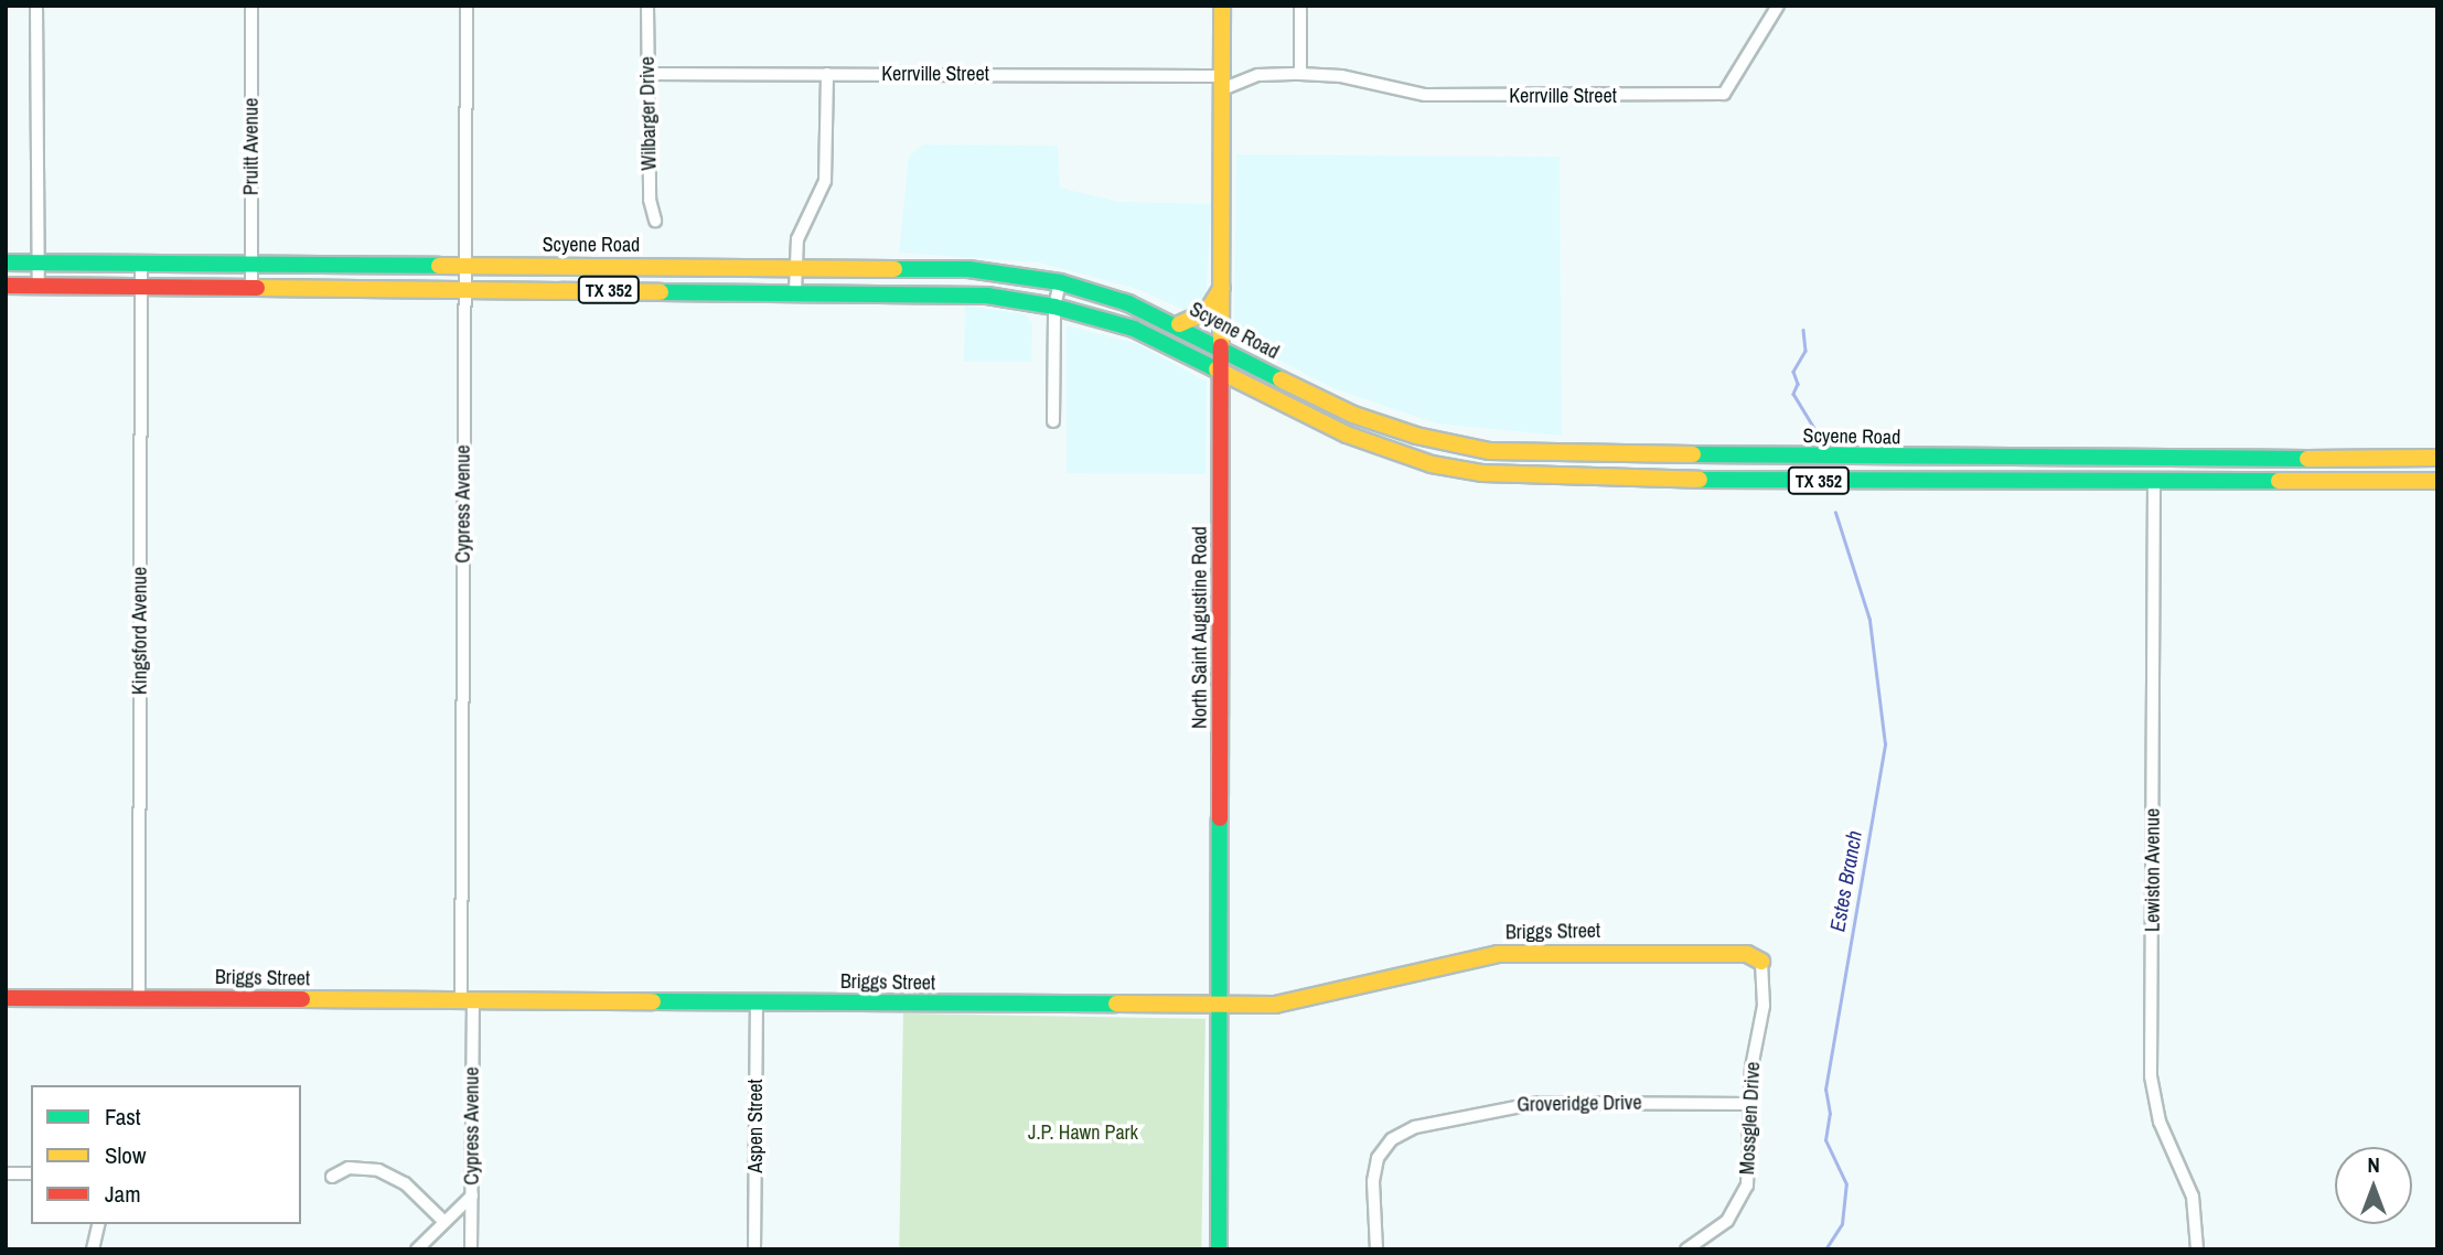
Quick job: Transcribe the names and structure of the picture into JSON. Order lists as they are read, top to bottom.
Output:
{
  "streets": {
    "main road": [
      "Scyene Road",
      "TX 352",
      "North Saint Augustine Road",
      "Briggs Street"
    ],
    "street": [
      "Kerrville Street",
      "Wilbarger Drive",
      "Pruitt Avenue",
      "Cypress Avenue",
      "Kingsford Avenue",
      "Lewiston Avenue",
      "Groveridge Drive",
      "Mossglen Drive",
      "Aspen Street"
    ]
  },
  "crossings": [
    ["Kerrville Street", "Wilbarger Drive"],
    ["Kerrville Street", "North Saint Augustine Road"],
    ["Pruitt Avenue", "Scyene Road"],
    ["Pruitt Avenue", "TX 352"],
    ["Scyene Road", "Cypress Avenue"],
    ["Scyene Road", "North Saint Augustine Road"],
    ["Scyene Road", "Kingsford Avenue"],
    ["Scyene Road", "Lewiston Avenue"],
    ["TX 352", "Cypress Avenue"],
    ["TX 352", "North Saint Augustine Road"],
    ["TX 352", "Kingsford Avenue"],
    ["TX 352", "Lewiston Avenue"],
    ["Cypress Avenue", "Briggs Street"],
    ["North Saint Augustine Road", "Briggs Street"],
    ["Kingsford Avenue", "Briggs Street"],
    ["Briggs Street", "Mossglen Drive"],
    ["Briggs Street", "Aspen Street"],
    ["Groveridge Drive", "Mossglen Drive"]
  ],
  "water": ["Estes Branch"],
  "parks": ["J.P. Hawn Park"],
  "legend": ["Fast", "Slow", "Jam"],
  "north": "top"
}
